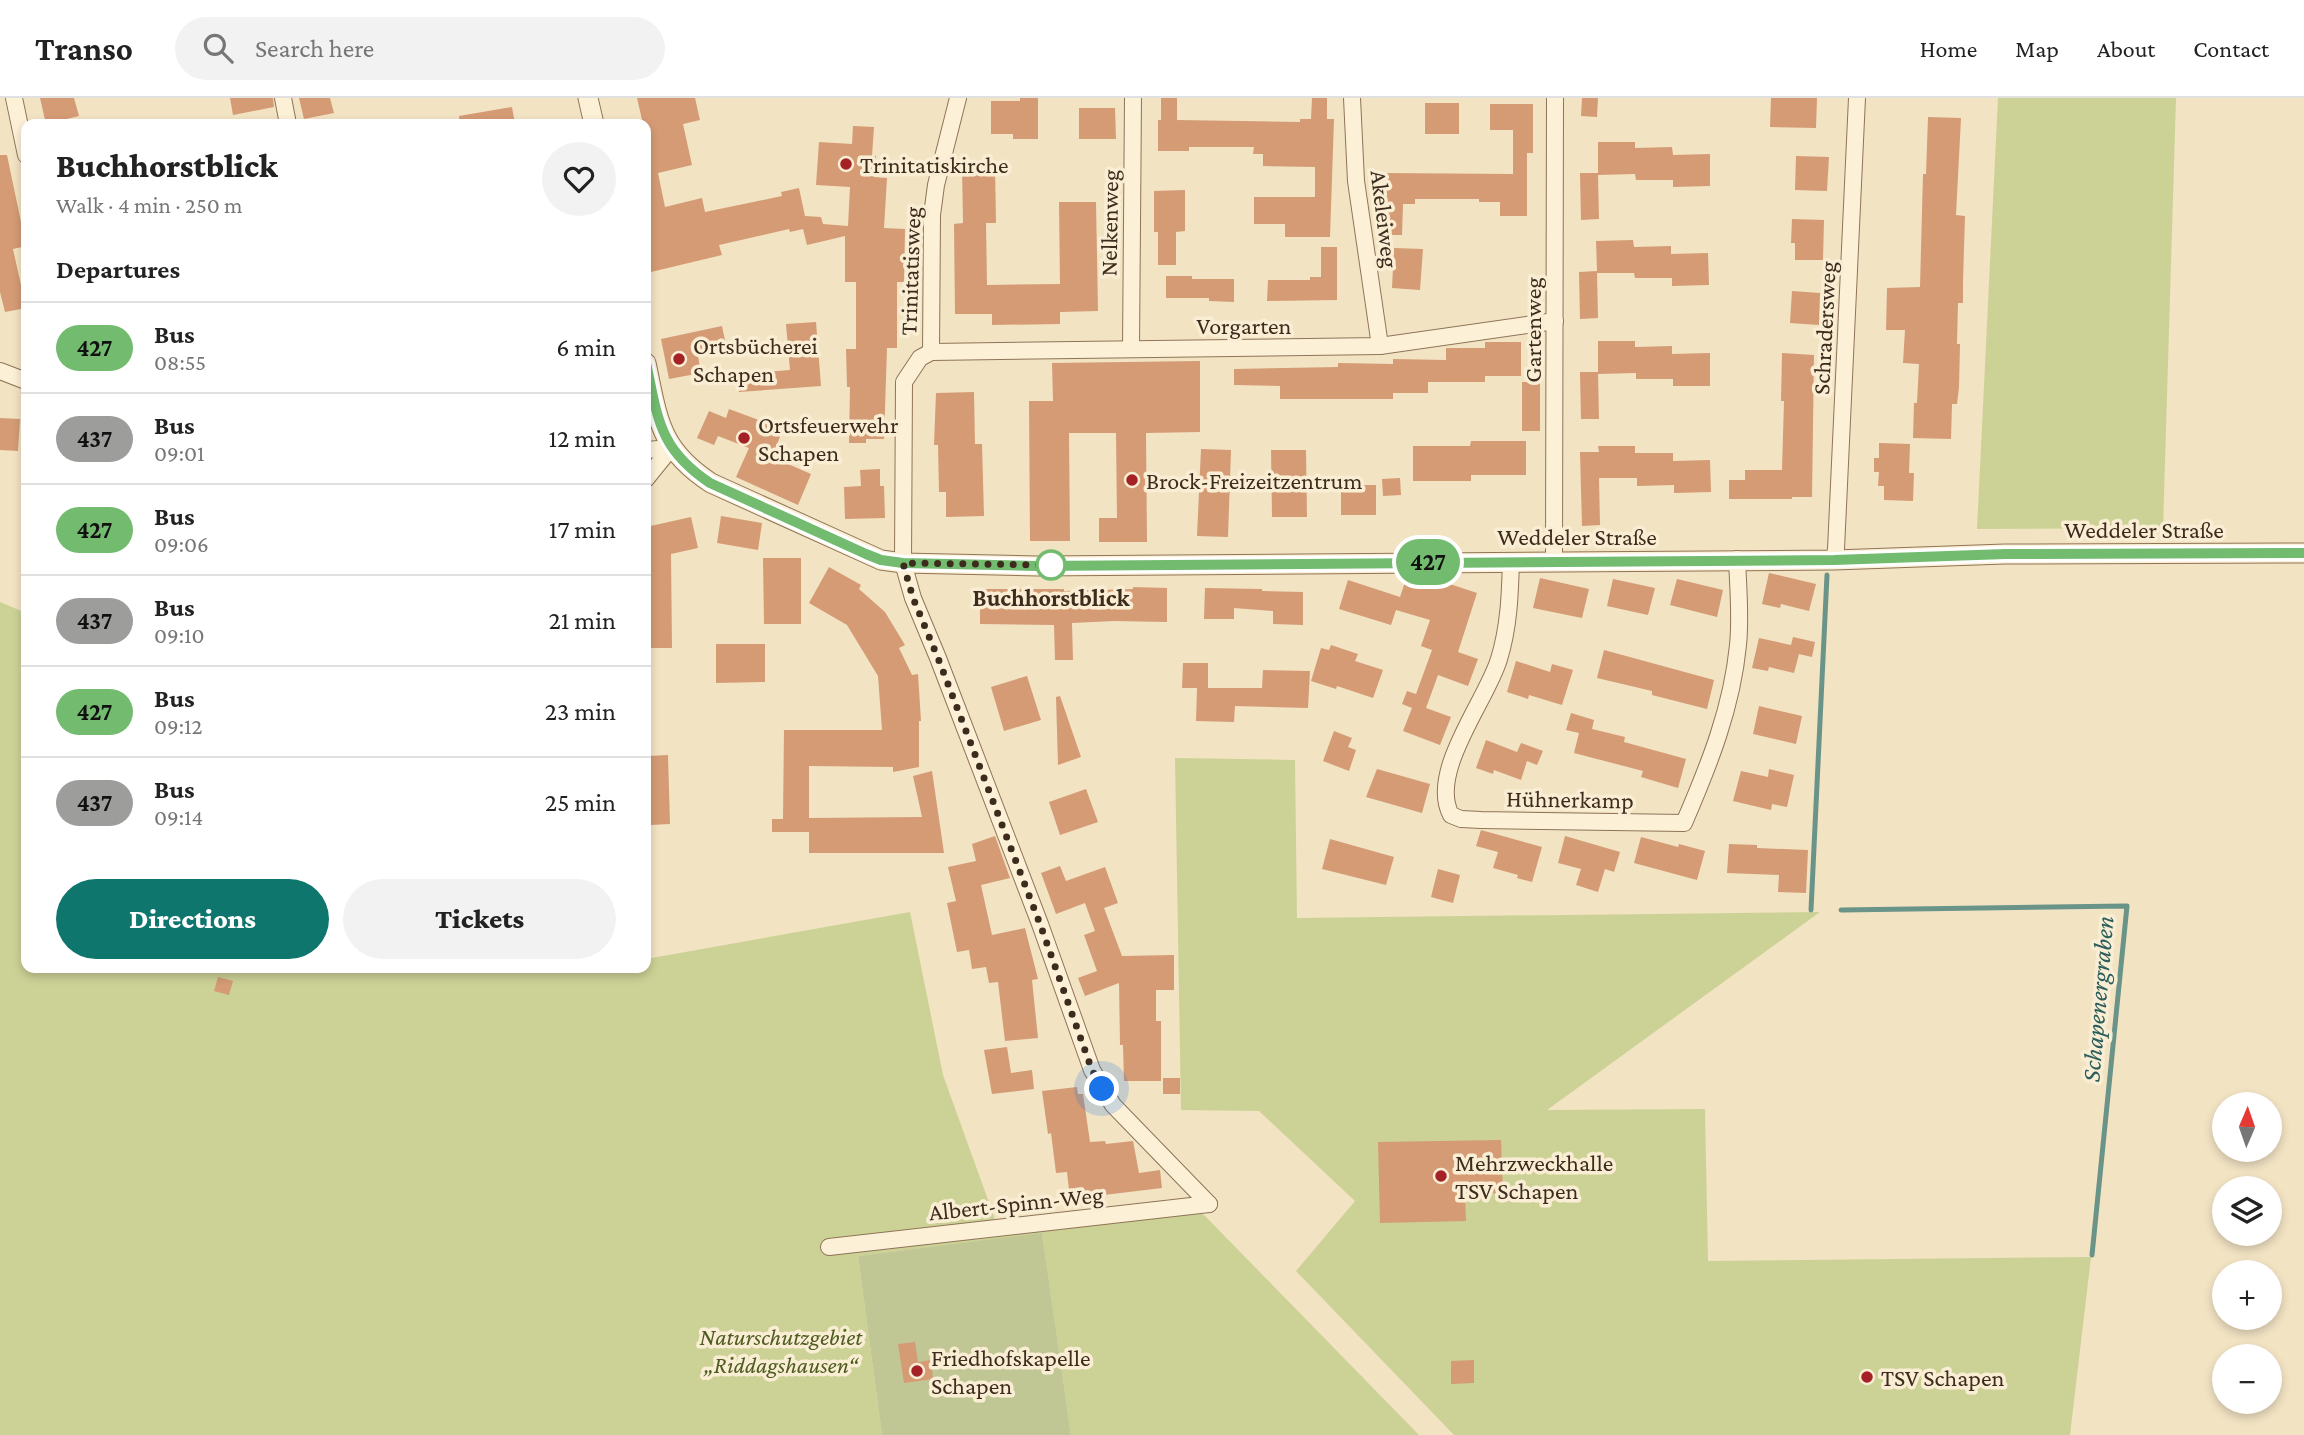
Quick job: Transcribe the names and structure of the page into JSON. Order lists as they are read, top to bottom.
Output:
{
  "streets": {
    "street": [
      "Akeleiweg",
      "Nelkenweg",
      "Trinitatisweg",
      "Vorgarten",
      "Schradersweg",
      "Gartenweg",
      "Weddeler Straße",
      "Hühnerkamp",
      "Albert-Spinn-Weg"
    ]
  },
  "crossings": [
    ["Akeleiweg", "Vorgarten"],
    ["Nelkenweg", "Vorgarten"],
    ["Trinitatisweg", "Vorgarten"],
    ["Trinitatisweg", "Weddeler Straße"],
    ["Trinitatisweg", "Albert-Spinn-Weg"],
    ["Vorgarten", "Gartenweg"],
    ["Schradersweg", "Weddeler Straße"],
    ["Gartenweg", "Weddeler Straße"],
    ["Weddeler Straße", "Hühnerkamp"],
    ["Weddeler Straße", "Albert-Spinn-Weg"]
  ],
  "water": ["Schapenergraben"],
  "parks": ["Naturschutzgebiet „Riddagshausen“"],
  "places": [
    "Trinitatiskirche",
    "Ortsbücherei Schapen",
    "Ortsfeuerwehr Schapen",
    "Brock-Freizeitzentrum",
    "Buchhorstblick",
    "Mehrzweckhalle TSV Schapen",
    "Friedhofskapelle Schapen",
    "TSV Schapen"
  ],
  "lines": ["bus line 427"],
  "north": "top",
  "page": {
    "header": "Transo",
    "search": "Search here",
    "nav": [
      "Home",
      "Map",
      "About",
      "Contact"
    ],
    "on_map": "427",
    "heading": [
      ["Buchhorstblick", "Walk · 4 min · 250 m"],
      "Departures"
    ],
    "list": [
      {
        "mark": "427",
        "name": "Bus",
        "note": "08:55",
        "value": "6 min"
      },
      {
        "mark": "437",
        "name": "Bus",
        "note": "09:01",
        "value": "12 min"
      },
      {
        "mark": "427",
        "name": "Bus",
        "note": "09:06",
        "value": "17 min"
      },
      {
        "mark": "437",
        "name": "Bus",
        "note": "09:10",
        "value": "21 min"
      },
      {
        "mark": "427",
        "name": "Bus",
        "note": "09:12",
        "value": "23 min"
      },
      {
        "mark": "437",
        "name": "Bus",
        "note": "09:14",
        "value": "25 min"
      }
    ],
    "buttons": ["Directions", "Tickets"],
    "map_buttons": ["+", "−"]
  }
}
